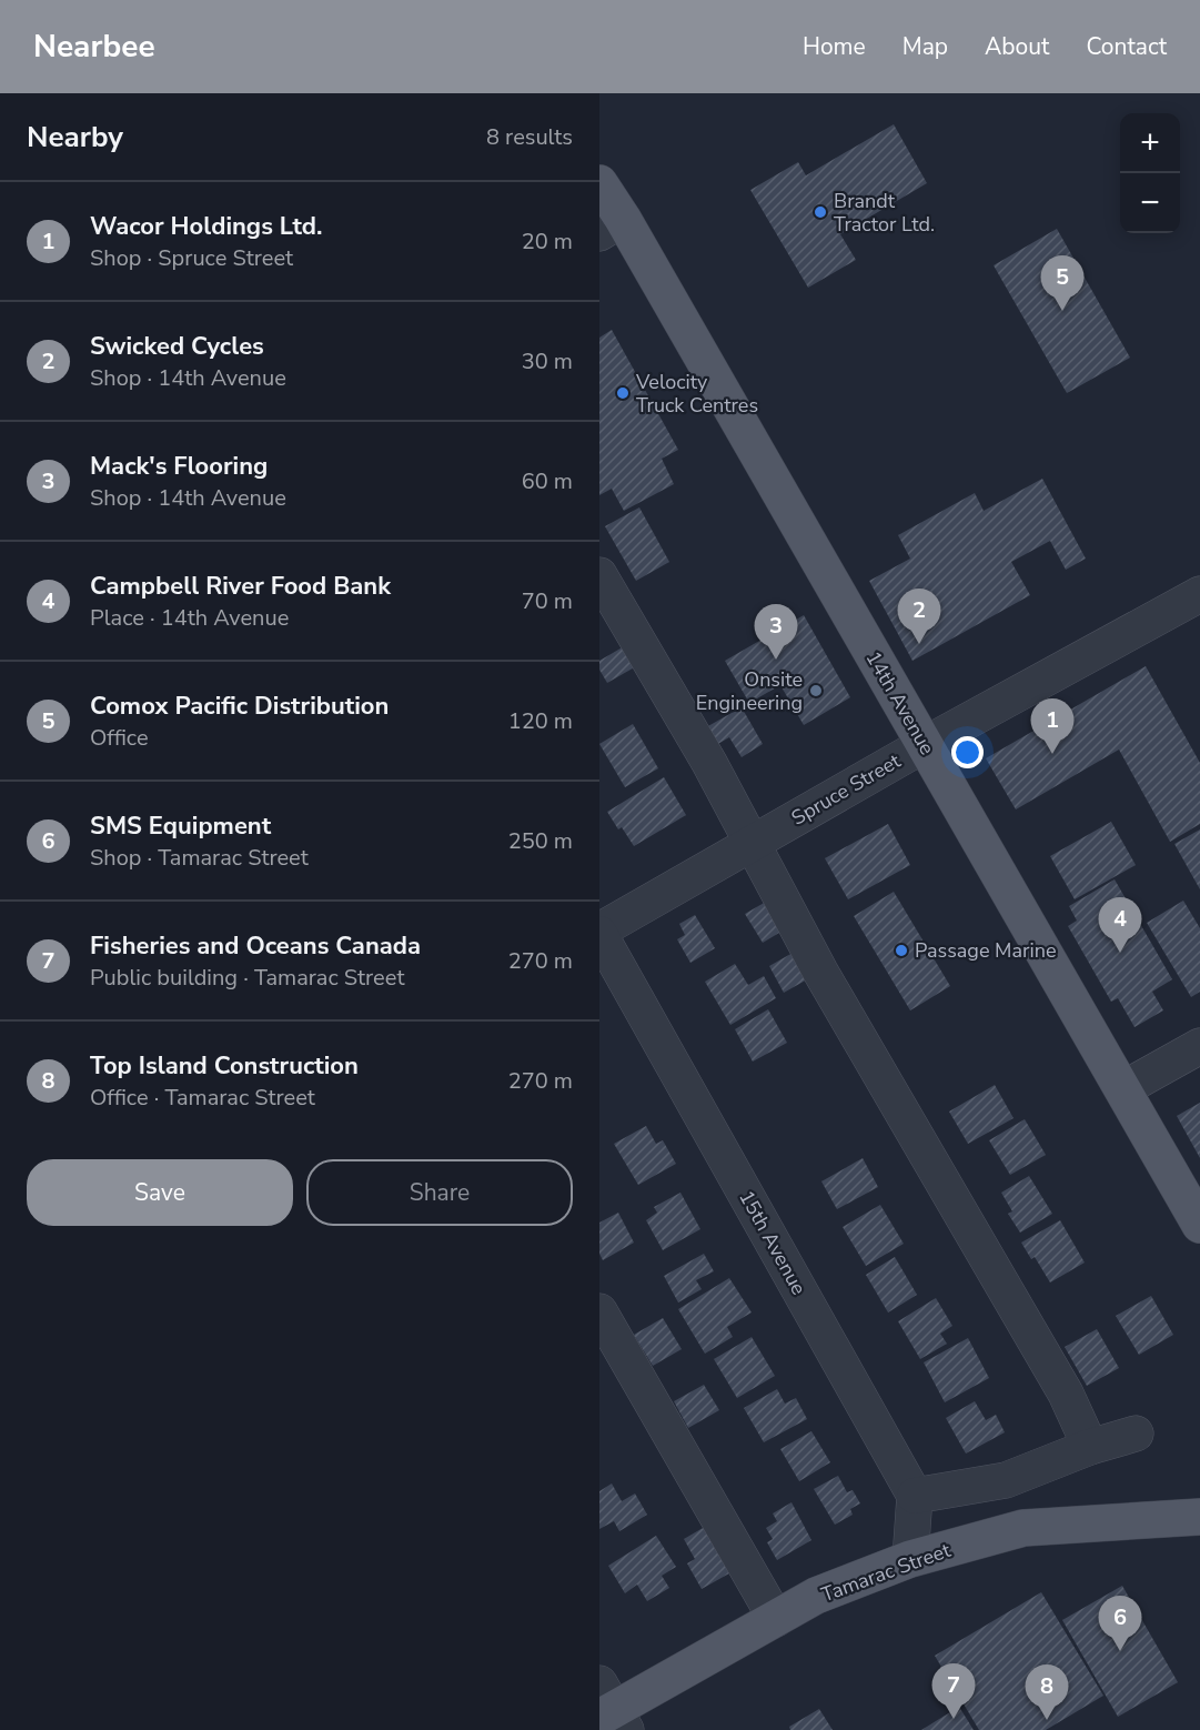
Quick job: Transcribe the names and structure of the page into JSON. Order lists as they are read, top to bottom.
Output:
{
  "streets": {
    "main road": ["14th Avenue", "Tamarac Street"],
    "street": ["Spruce Street", "15th Avenue"]
  },
  "crossings": [
    ["14th Avenue", "Spruce Street"],
    ["Spruce Street", "15th Avenue"]
  ],
  "places": [
    "Brandt Tractor Ltd.",
    "Velocity Truck Centres",
    "Onsite Engineering",
    "Passage Marine"
  ],
  "page": {
    "header": "Nearbee",
    "nav": [
      "Home",
      "Map",
      "About",
      "Contact"
    ],
    "heading": ["Nearby", "8 results"],
    "map_buttons": ["+", "−"],
    "list": [
      {
        "mark": "1",
        "name": "Wacor Holdings Ltd.",
        "note": "Shop · Spruce Street",
        "value": "20 m"
      },
      {
        "mark": "2",
        "name": "Swicked Cycles",
        "note": "Shop · 14th Avenue",
        "value": "30 m"
      },
      {
        "mark": "3",
        "name": "Mack's Flooring",
        "note": "Shop · 14th Avenue",
        "value": "60 m"
      },
      {
        "mark": "4",
        "name": "Campbell River Food Bank",
        "note": "Place · 14th Avenue",
        "value": "70 m"
      },
      {
        "mark": "5",
        "name": "Comox Pacific Distribution",
        "note": "Office",
        "value": "120 m"
      },
      {
        "mark": "6",
        "name": "SMS Equipment",
        "note": "Shop · Tamarac Street",
        "value": "250 m"
      },
      {
        "mark": "7",
        "name": "Fisheries and Oceans Canada",
        "note": "Public building · Tamarac Street",
        "value": "270 m"
      },
      {
        "mark": "8",
        "name": "Top Island Construction",
        "note": "Office · Tamarac Street",
        "value": "270 m"
      }
    ],
    "pins": [
      "5",
      "2",
      "3",
      "1",
      "4",
      "6",
      "7",
      "8"
    ],
    "buttons": ["Save", "Share"]
  }
}
